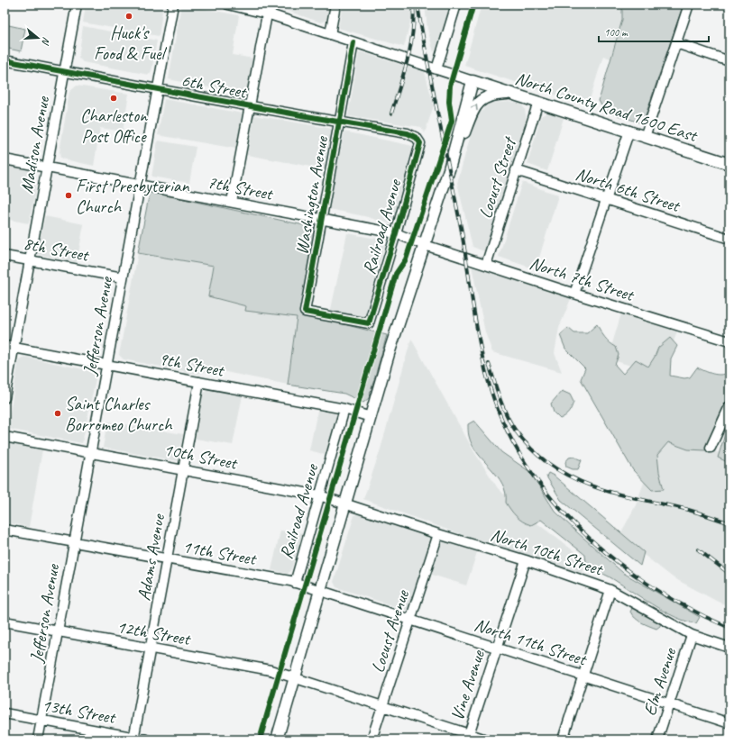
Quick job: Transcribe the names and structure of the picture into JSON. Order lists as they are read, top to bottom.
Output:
{
  "streets": {
    "main road": ["North County Road 1600 East"],
    "street": [
      "6th Street",
      "Madison Avenue",
      "Locust Street",
      "7th Street",
      "North 6th Street",
      "Washington Avenue",
      "Railroad Avenue",
      "8th Street",
      "North 7th Street",
      "Jefferson Avenue",
      "9th Street",
      "10th Street",
      "North 10th Street",
      "11th Street",
      "Adams Avenue",
      "Locust Avenue",
      "12th Street",
      "North 11th Street",
      "Elm Avenue",
      "Vine Avenue",
      "13th Street"
    ]
  },
  "crossings": [
    ["6th Street", "Madison Avenue"],
    ["6th Street", "Washington Avenue"],
    ["6th Street", "Railroad Avenue"],
    ["6th Street", "Jefferson Avenue"],
    ["North County Road 1600 East", "Locust Street"],
    ["Madison Avenue", "7th Street"],
    ["Madison Avenue", "8th Street"],
    ["Madison Avenue", "9th Street"],
    ["Locust Street", "North 6th Street"],
    ["Locust Street", "North 7th Street"],
    ["7th Street", "Washington Avenue"],
    ["7th Street", "Railroad Avenue"],
    ["7th Street", "North 7th Street"],
    ["7th Street", "Jefferson Avenue"],
    ["Washington Avenue", "Railroad Avenue"],
    ["Railroad Avenue", "9th Street"],
    ["Railroad Avenue", "10th Street"],
    ["Railroad Avenue", "11th Street"],
    ["8th Street", "Jefferson Avenue"],
    ["Jefferson Avenue", "9th Street"],
    ["Jefferson Avenue", "10th Street"],
    ["Jefferson Avenue", "11th Street"],
    ["Jefferson Avenue", "12th Street"],
    ["Jefferson Avenue", "13th Street"],
    ["9th Street", "Adams Avenue"],
    ["10th Street", "North 10th Street"],
    ["10th Street", "Adams Avenue"],
    ["North 10th Street", "Locust Avenue"],
    ["North 10th Street", "Elm Avenue"],
    ["North 10th Street", "Vine Avenue"],
    ["11th Street", "Adams Avenue"],
    ["11th Street", "North 11th Street"],
    ["Adams Avenue", "12th Street"],
    ["Adams Avenue", "13th Street"],
    ["Locust Avenue", "12th Street"],
    ["Locust Avenue", "North 11th Street"],
    ["12th Street", "Vine Avenue"],
    ["North 11th Street", "Elm Avenue"],
    ["North 11th Street", "Vine Avenue"]
  ],
  "places": [
    "Huck's Food & Fuel",
    "Charleston Post Office",
    "First Presbyterian Church",
    "Saint Charles Borromeo Church"
  ],
  "scale_bar": "100 m",
  "north": "right"
}
